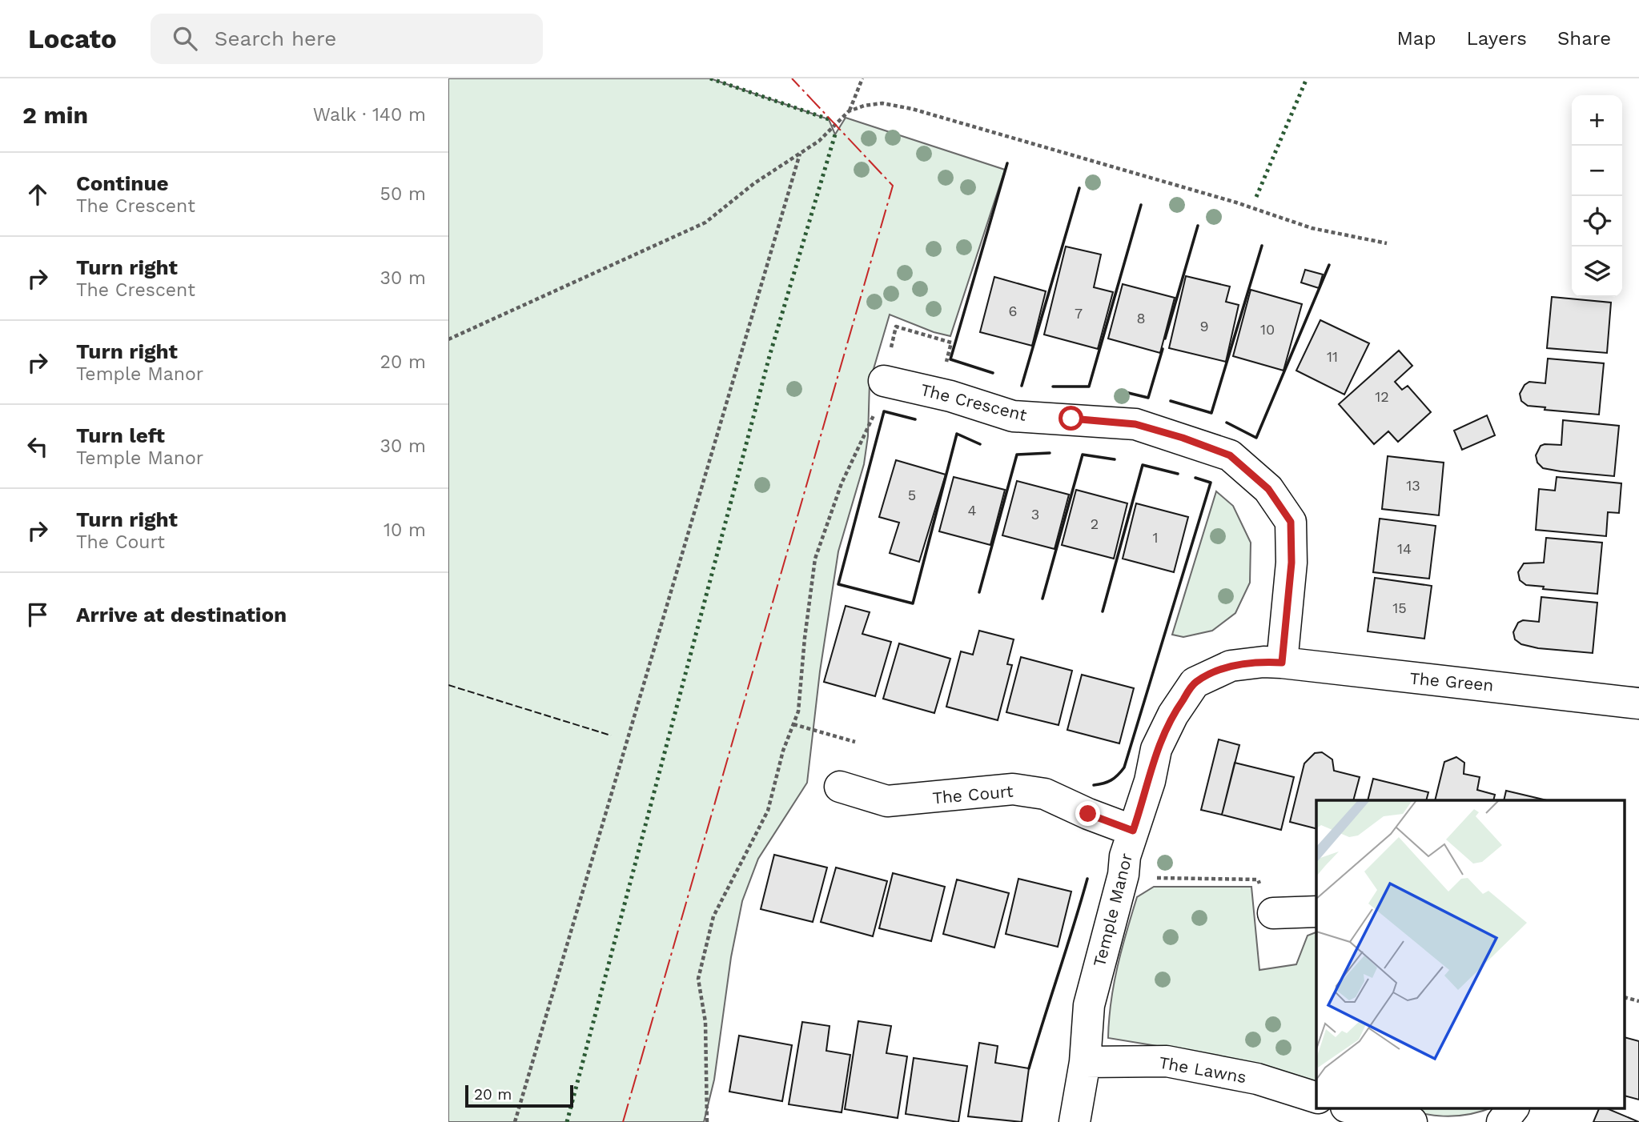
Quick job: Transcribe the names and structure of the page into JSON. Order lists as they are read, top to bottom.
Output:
{
  "streets": {
    "street": [
      "The Crescent",
      "The Green",
      "The Court",
      "Temple Manor",
      "The Lawns"
    ]
  },
  "crossings": [
    ["The Crescent", "The Green"],
    ["The Crescent", "Temple Manor"],
    ["The Green", "Temple Manor"],
    ["The Court", "Temple Manor"],
    ["Temple Manor", "The Lawns"]
  ],
  "house_numbers": [
    "6",
    "7",
    "8",
    "9",
    "10",
    "11",
    "12",
    "13",
    "5",
    "4",
    "3",
    "2",
    "1",
    "14",
    "15"
  ],
  "scale_bar": "20 m",
  "page": {
    "header": "Locato",
    "search": "Search here",
    "nav": ["Map", "Layers", "Share"],
    "heading": ["2 min", "Walk · 140 m"],
    "map_buttons": ["+", "−"],
    "list": [
      ["Continue", "The Crescent", "50 m"],
      ["Turn right", "The Crescent", "30 m"],
      ["Turn right", "Temple Manor", "20 m"],
      ["Turn left", "Temple Manor", "30 m"],
      ["Turn right", "The Court", "10 m"],
      "Arrive at destination"
    ],
    "scale": "20 m"
  }
}
